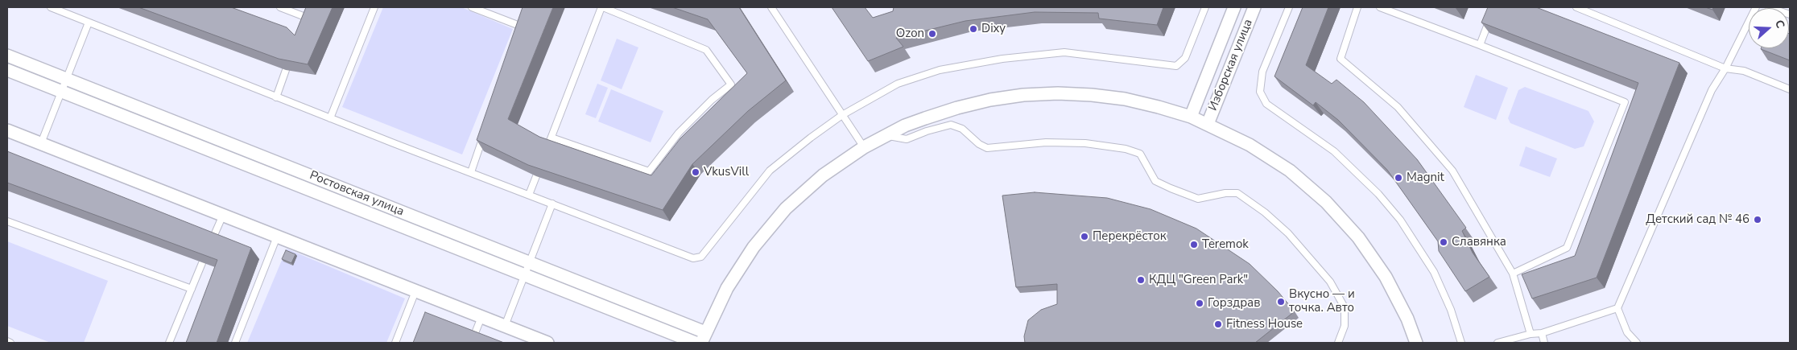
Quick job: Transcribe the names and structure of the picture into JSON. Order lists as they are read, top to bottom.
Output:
{
  "streets": {
    "street": ["Изборская улица", "Ростовская улица"]
  },
  "crossings": [
    ["Изборская улица", "Ростовская улица"]
  ],
  "places": [
    "Dixy",
    "Ozon",
    "VkusVill",
    "Magnit",
    "Детский сад № 46",
    "Перекрёсток",
    "Славянка",
    "Teremok",
    "КДЦ \"Green Park\"",
    "Вкусно — и точка. Авто",
    "Горздрав",
    "Fitness House"
  ],
  "north": "right"
}
